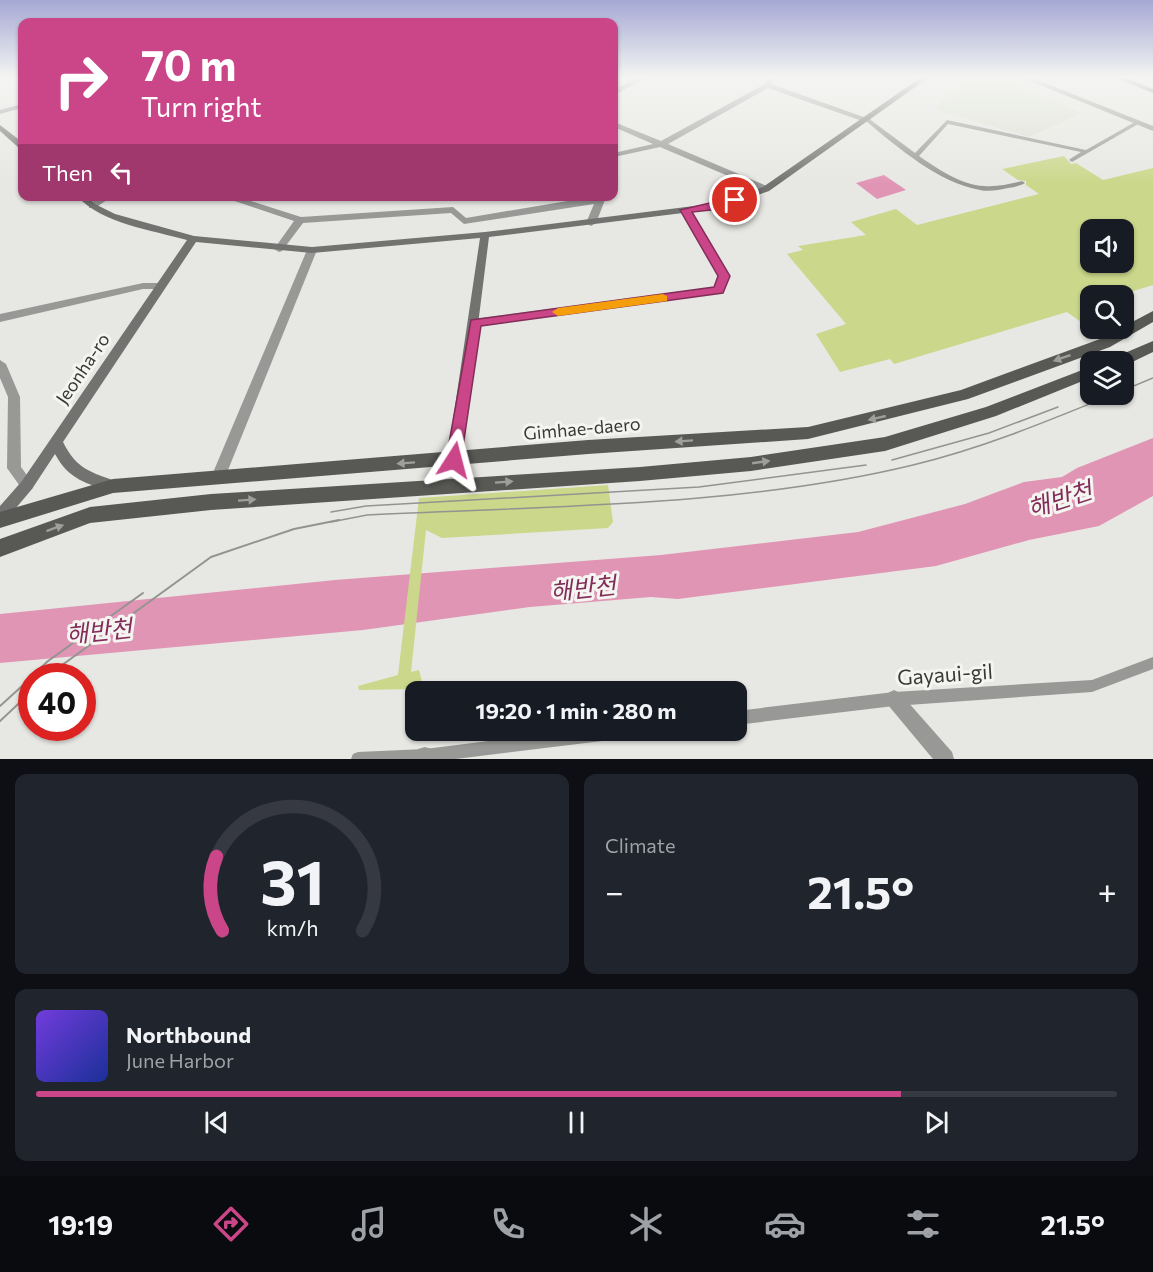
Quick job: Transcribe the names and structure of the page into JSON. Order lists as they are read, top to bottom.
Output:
{
  "streets": {
    "main road": ["Jeonha-ro", "Gimhae-daero"],
    "lane": ["Gayaui-gil"]
  },
  "crossings": [
    ["Jeonha-ro", "Gimhae-daero"]
  ],
  "water": ["해반천"],
  "page": {
    "turn": ["70 m", "Turn right"],
    "then": "Then",
    "limit": "40",
    "trip": "19:20 · 1 min · 280 m",
    "tile": "Climate",
    "heat": ["−", "21.5°", "+"],
    "song": ["Northbound", "June Harbor"],
    "tabs": ["19:19", "21.5°"],
    "gauge": ["31", "km/h"]
  }
}
